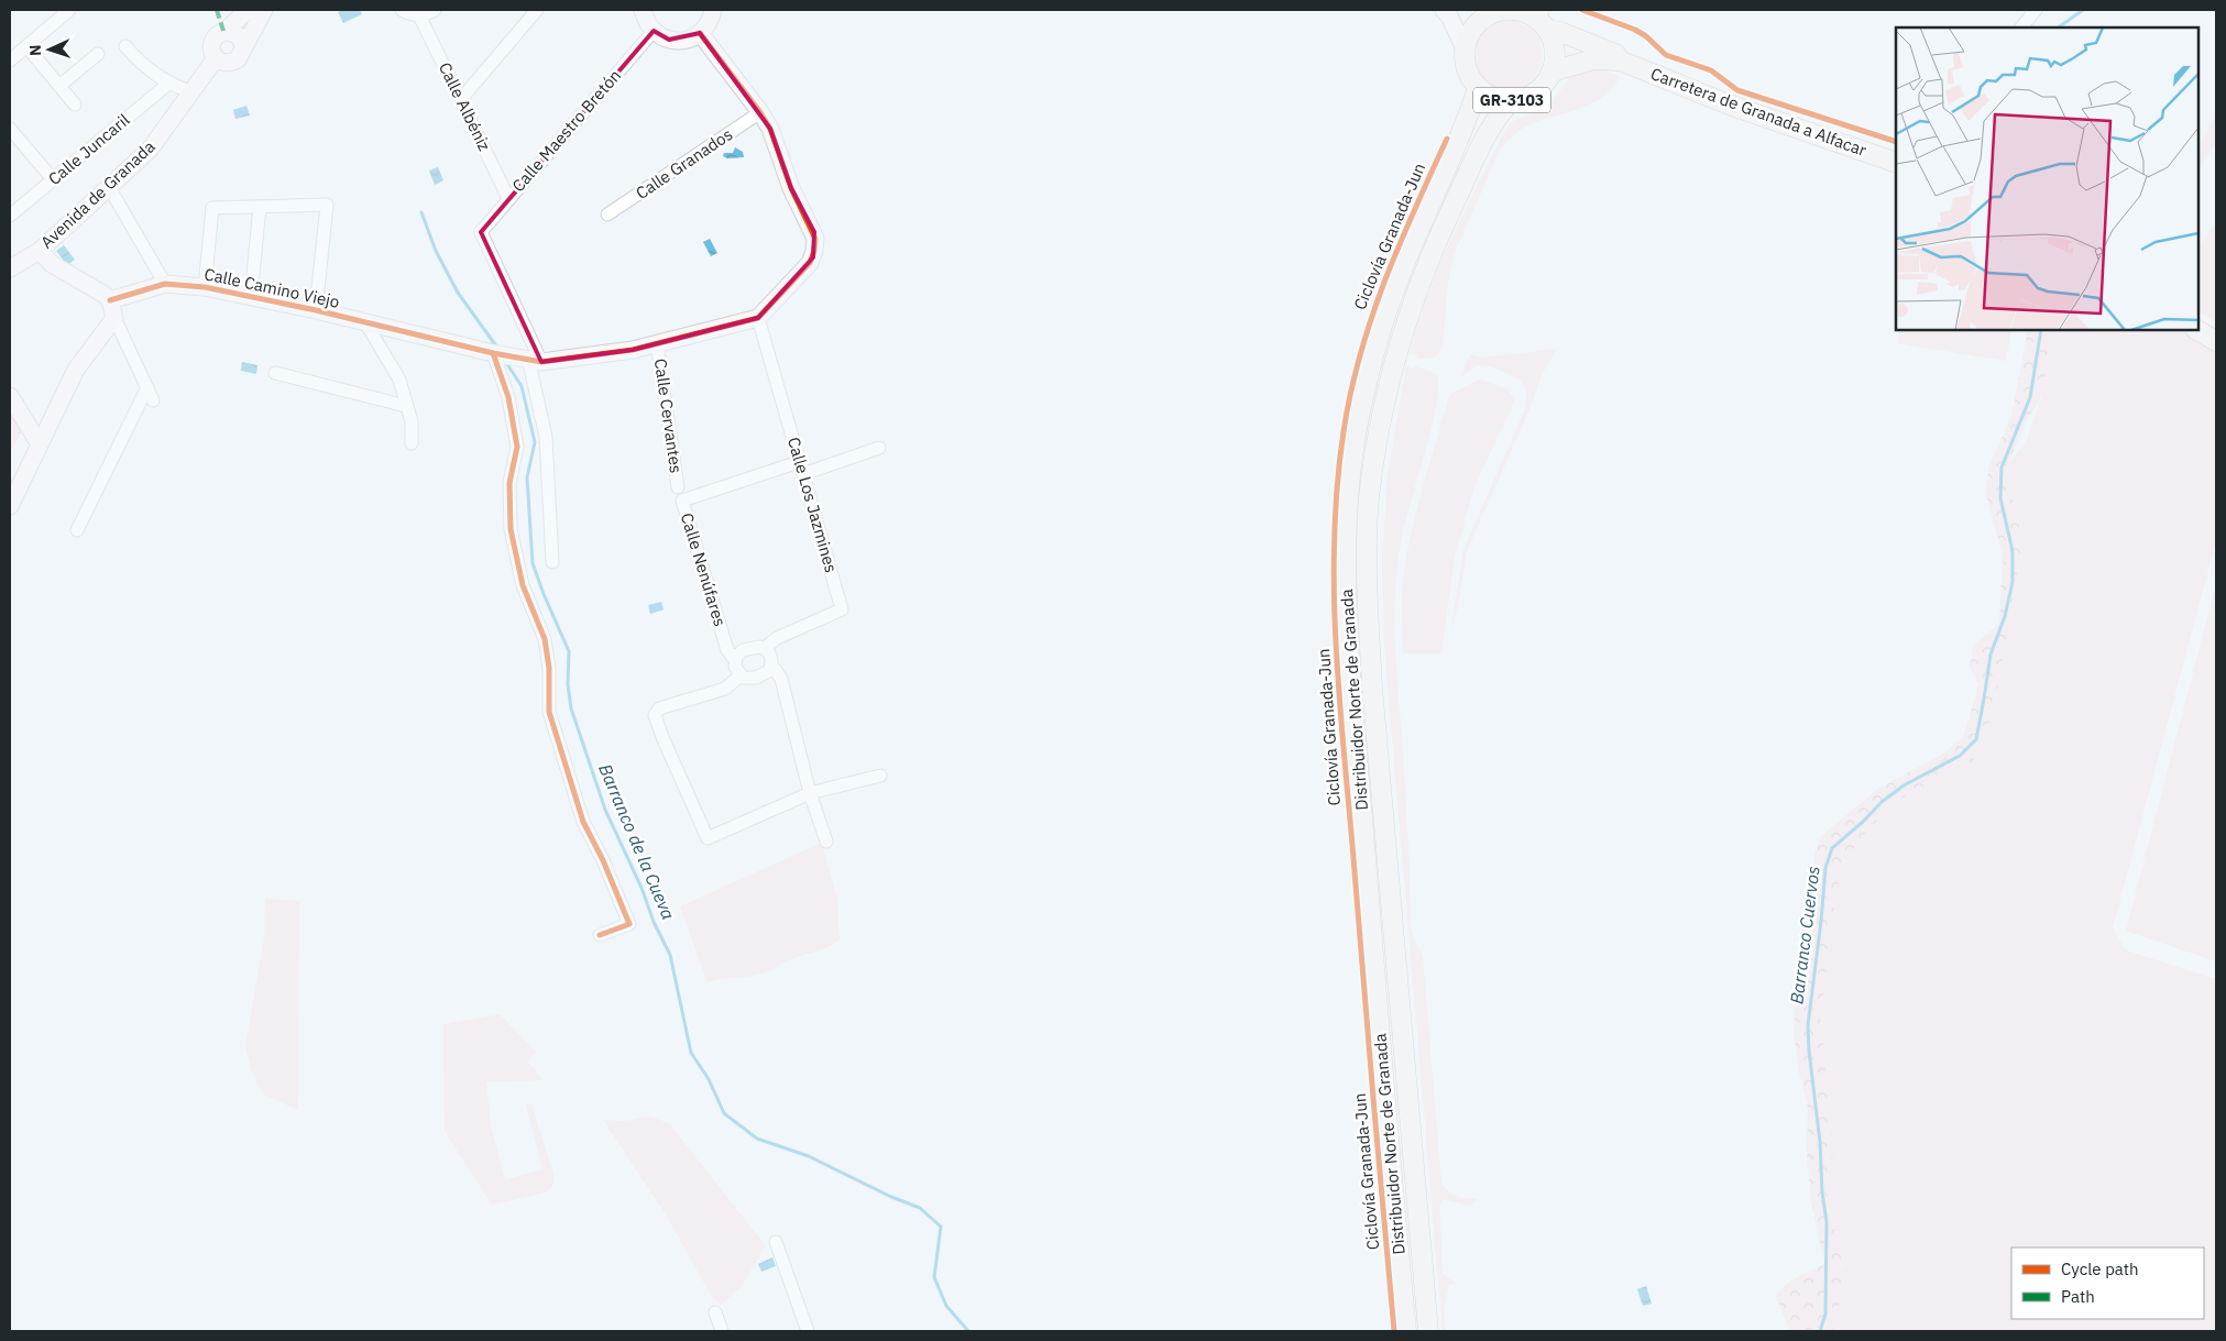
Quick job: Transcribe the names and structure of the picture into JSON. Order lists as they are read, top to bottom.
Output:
{
  "streets": {
    "main road": ["GR-3103", "Carretera de Granada a Alfacar", "Distribuidor Norte de Granada"],
    "street": [
      "Calle Albéniz",
      "Calle Maestro Bretón",
      "Calle Juncaril",
      "Calle Granados",
      "Avenida de Granada",
      "Calle Camino Viejo",
      "Calle Cervantes",
      "Calle Los Jazmines",
      "Calle Nenúfares"
    ],
    "cycle path": ["Ciclovía Granada-Jun"]
  },
  "crossings": [
    ["GR-3103", "Carretera de Granada a Alfacar"],
    ["GR-3103", "Distribuidor Norte de Granada"],
    ["Calle Albéniz", "Calle Maestro Bretón"],
    ["Carretera de Granada a Alfacar", "Distribuidor Norte de Granada"],
    ["Calle Maestro Bretón", "Calle Camino Viejo"],
    ["Calle Camino Viejo", "Calle Cervantes"],
    ["Calle Camino Viejo", "Calle Los Jazmines"],
    ["Calle Los Jazmines", "Calle Nenúfares"]
  ],
  "water": ["Barranco de la Cueva", "Barranco Cuervos"],
  "legend": ["Cycle path", "Path"],
  "north": "left"
}
